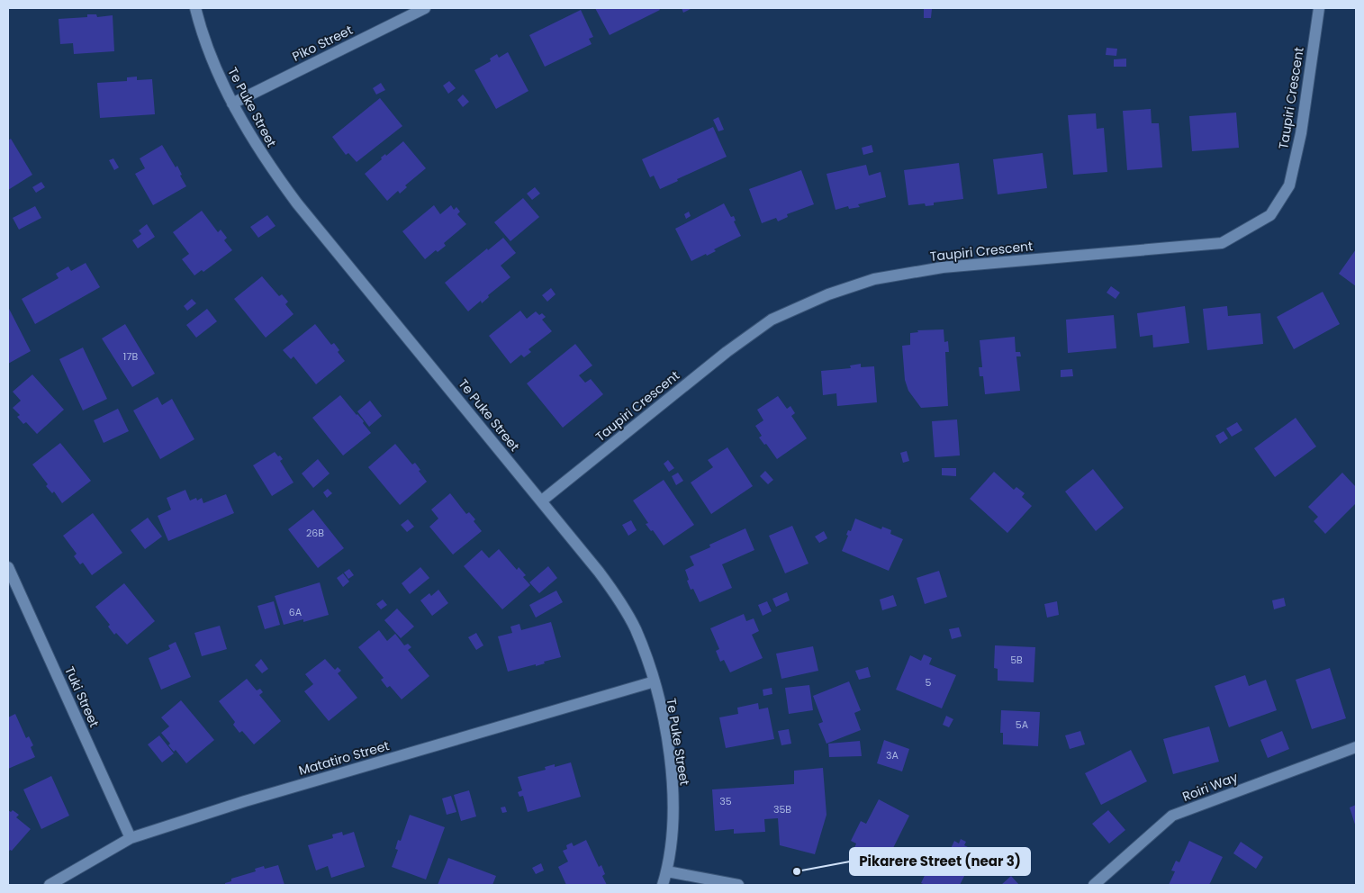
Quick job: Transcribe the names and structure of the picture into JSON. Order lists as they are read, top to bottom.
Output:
{
  "streets": {
    "street": [
      "Piko Street",
      "Taupiri Crescent",
      "Te Puke Street",
      "Tuki Street",
      "Matatiro Street",
      "Roiri Way"
    ]
  },
  "crossings": [
    ["Piko Street", "Te Puke Street"],
    ["Taupiri Crescent", "Te Puke Street"],
    ["Te Puke Street", "Matatiro Street"],
    ["Tuki Street", "Matatiro Street"]
  ],
  "places": ["Pikarere Street (near 3)"],
  "house_numbers": [
    "17B",
    "26B",
    "6A",
    "5B",
    "5",
    "5A",
    "3A",
    "35",
    "35B"
  ]
}
